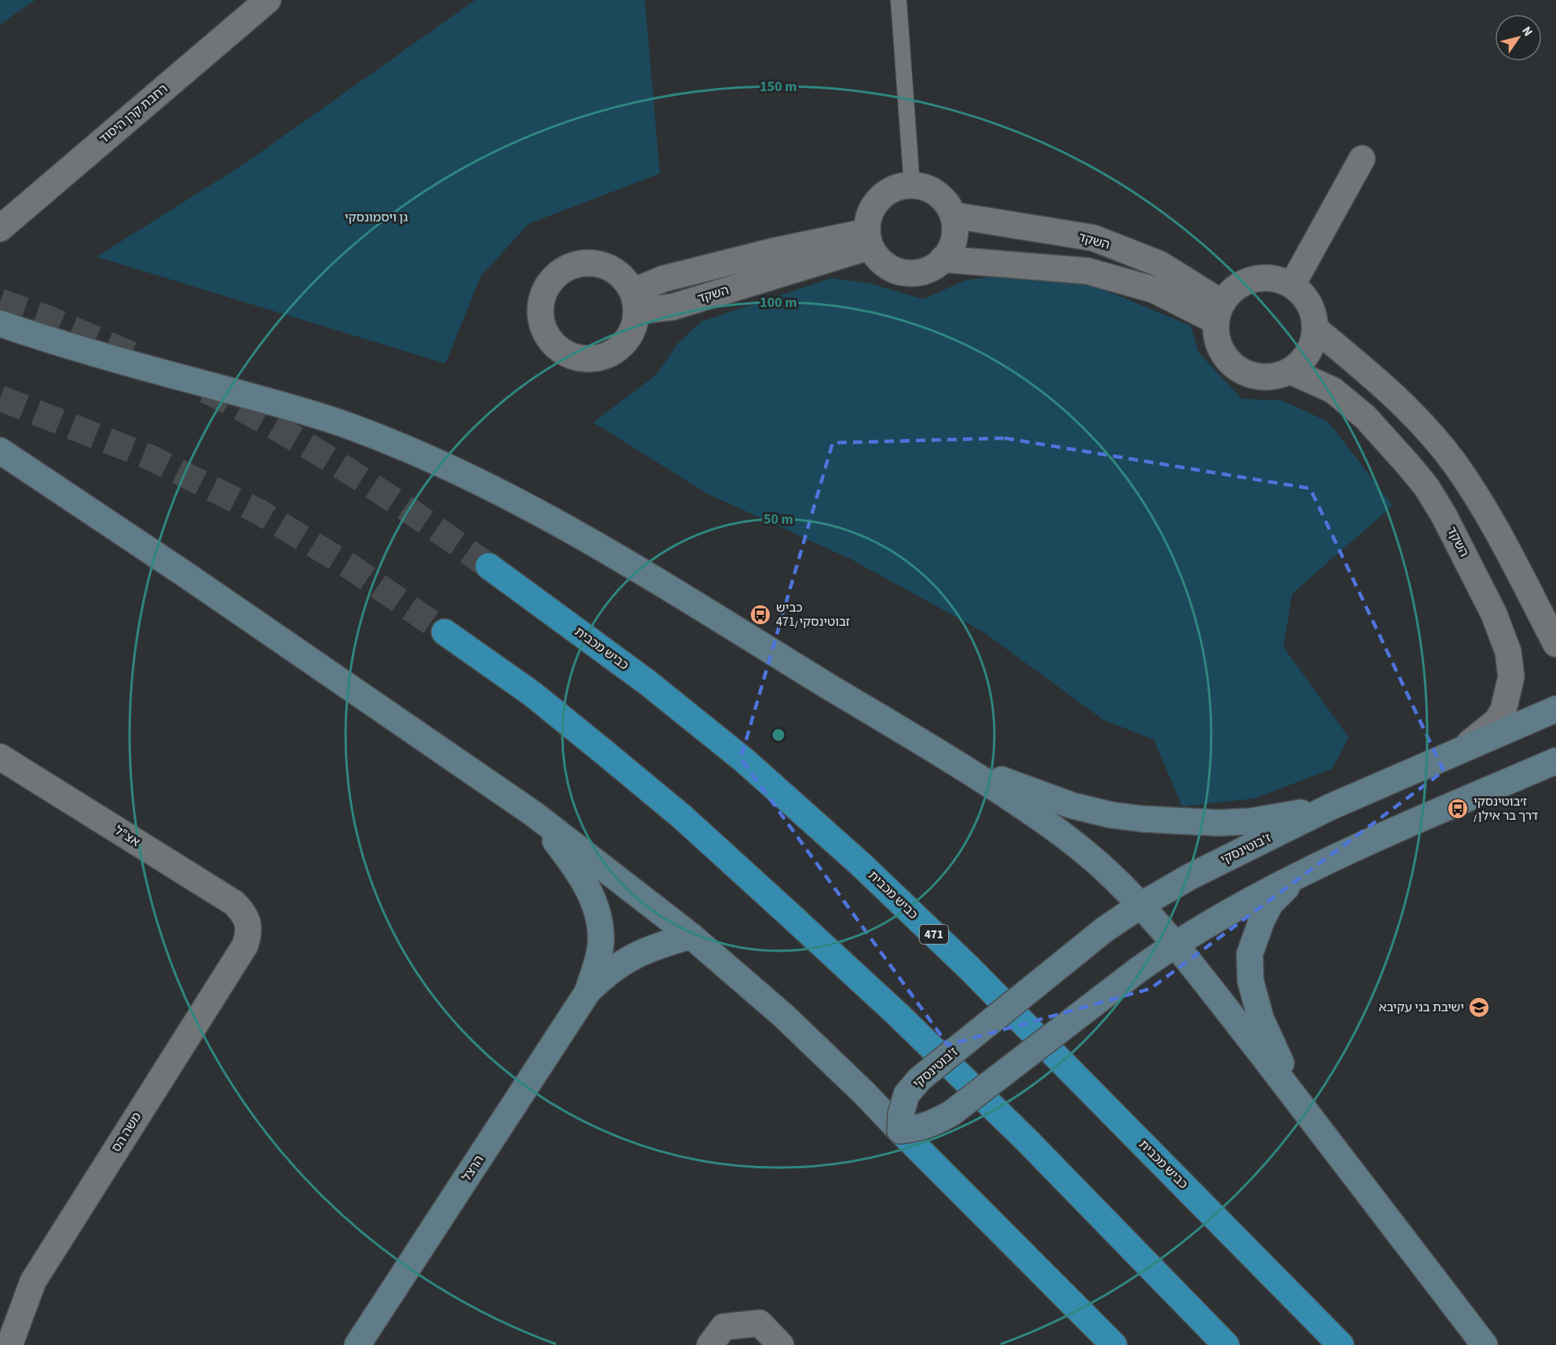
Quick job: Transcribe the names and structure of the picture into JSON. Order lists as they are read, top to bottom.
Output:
{
  "streets": {
    "highway": ["כביש מכבית", "471"],
    "main road": ["ז'בוטינסקי", "הרצל"],
    "street": [
      "רחבת קרן היסוד",
      "השקד",
      "אצ\"ל",
      "משה הס"
    ]
  },
  "crossings": [
    ["השקד", "ז'בוטינסקי"],
    ["אצ\"ל", "משה הס"]
  ],
  "parks": ["גן ויסמונסקי"],
  "places": {
    "bus stop": ["כביש 471/זבוטינסקי", "ז׳בוטינסקי /דרך בר אילן"],
    "school or university": ["ישיבת בני עקיבא"]
  },
  "north": "top right",
  "rings": ["150 m", "100 m", "50 m"]
}
